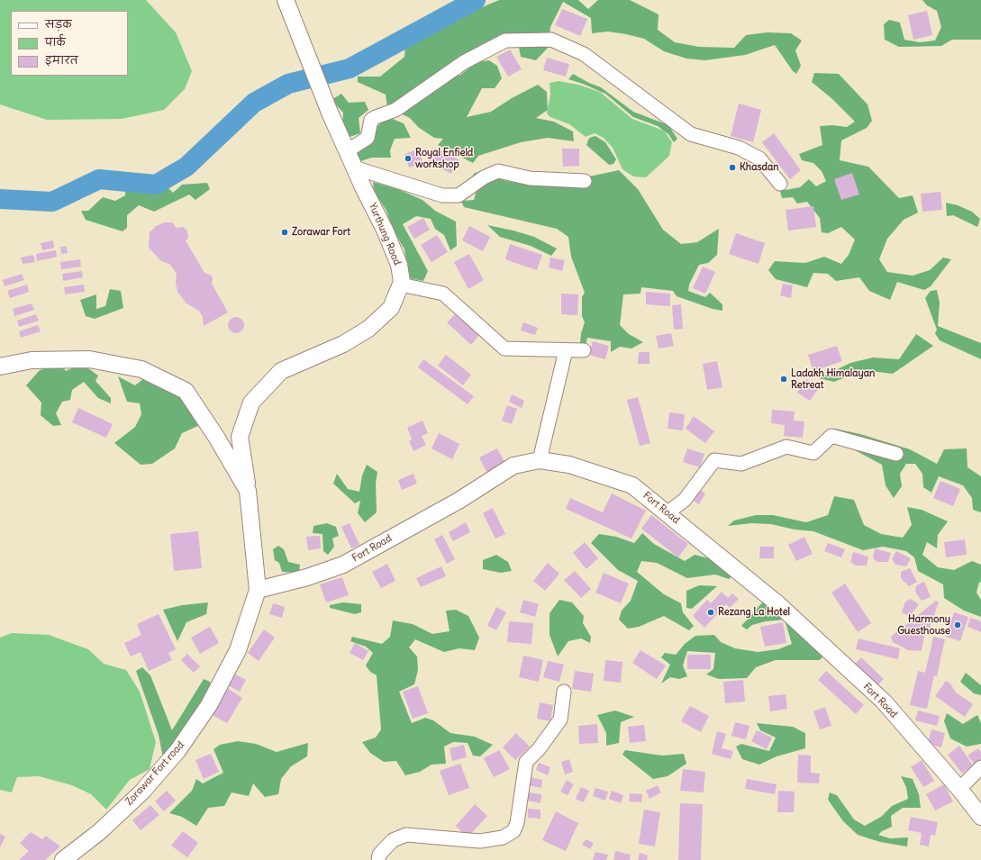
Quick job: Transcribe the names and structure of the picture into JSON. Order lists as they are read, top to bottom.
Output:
{
  "streets": {
    "street": ["Yurthung Road", "Fort Road", "Zorawar Fort road"]
  },
  "crossings": [
    ["Yurthung Road", "Fort Road"],
    ["Yurthung Road", "Zorawar Fort road"],
    ["Fort Road", "Zorawar Fort road"]
  ],
  "places": [
    "Royal Enfield workshop",
    "Khasdan",
    "Zorawar Fort",
    "Ladakh Himalayan Retreat",
    "Rezang La Hotel",
    "Harmony Guesthouse"
  ],
  "legend": ["सड़क", "पार्क", "इमारत"]
}
